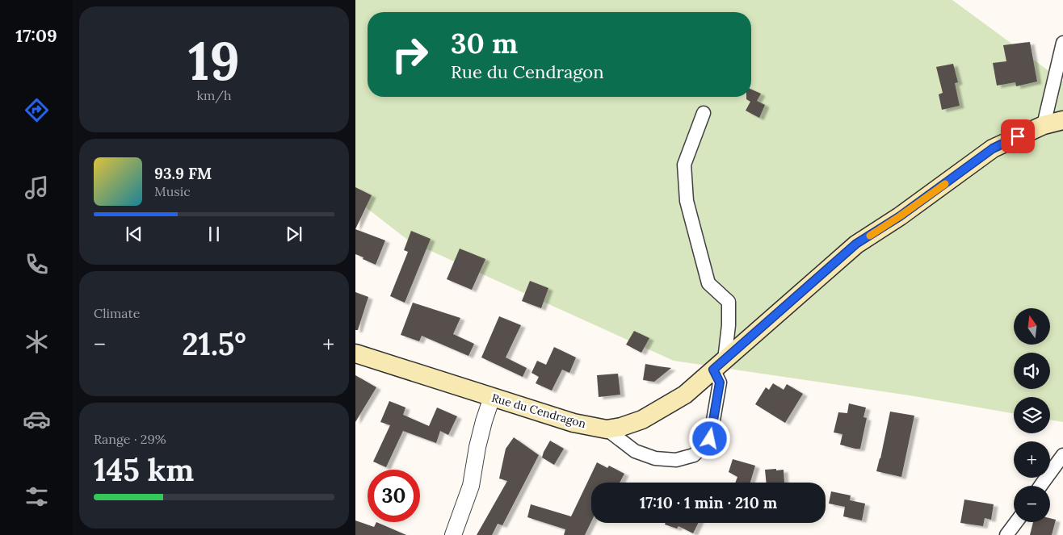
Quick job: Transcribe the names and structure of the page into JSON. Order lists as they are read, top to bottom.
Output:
{
  "streets": {
    "main road": ["Rue du Cendragon"]
  },
  "north": "top",
  "page": {
    "tabs": "17:09",
    "tile": [
      ["19", "km/h"],
      "Climate",
      ["Range · 29%", "145 km"]
    ],
    "turn": ["30 m", "Rue du Cendragon"],
    "song": ["93.9 FM", "Music"],
    "map_buttons": ["+", "−"],
    "heat": ["−", "21.5°", "+"],
    "limit": "30",
    "trip": "17:10 · 1 min · 210 m"
  }
}
